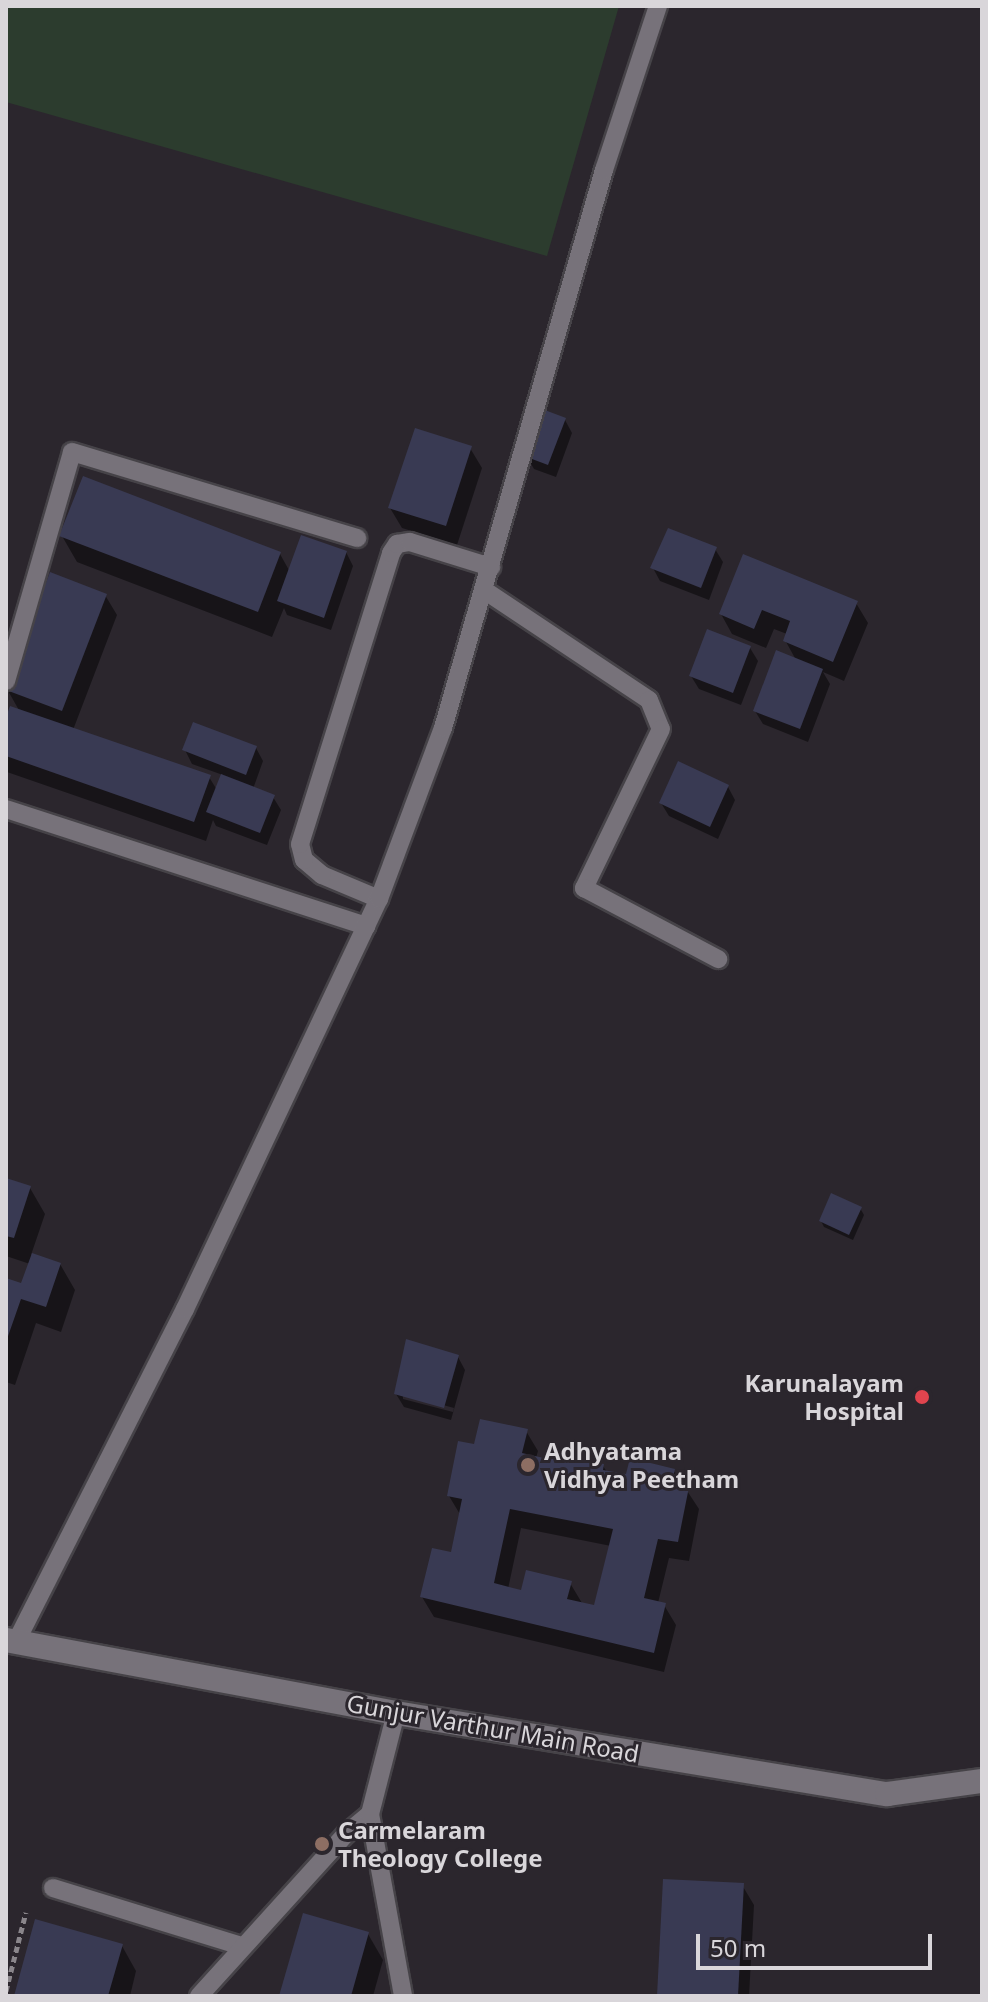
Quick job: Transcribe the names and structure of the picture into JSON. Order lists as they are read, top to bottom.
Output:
{
  "streets": {
    "main road": ["Gunjur Varthur Main Road"]
  },
  "places": ["Karunalayam Hospital", "Adhyatama Vidhya Peetham", "Carmelaram Theology College"],
  "scale_bar": "50 m"
}
